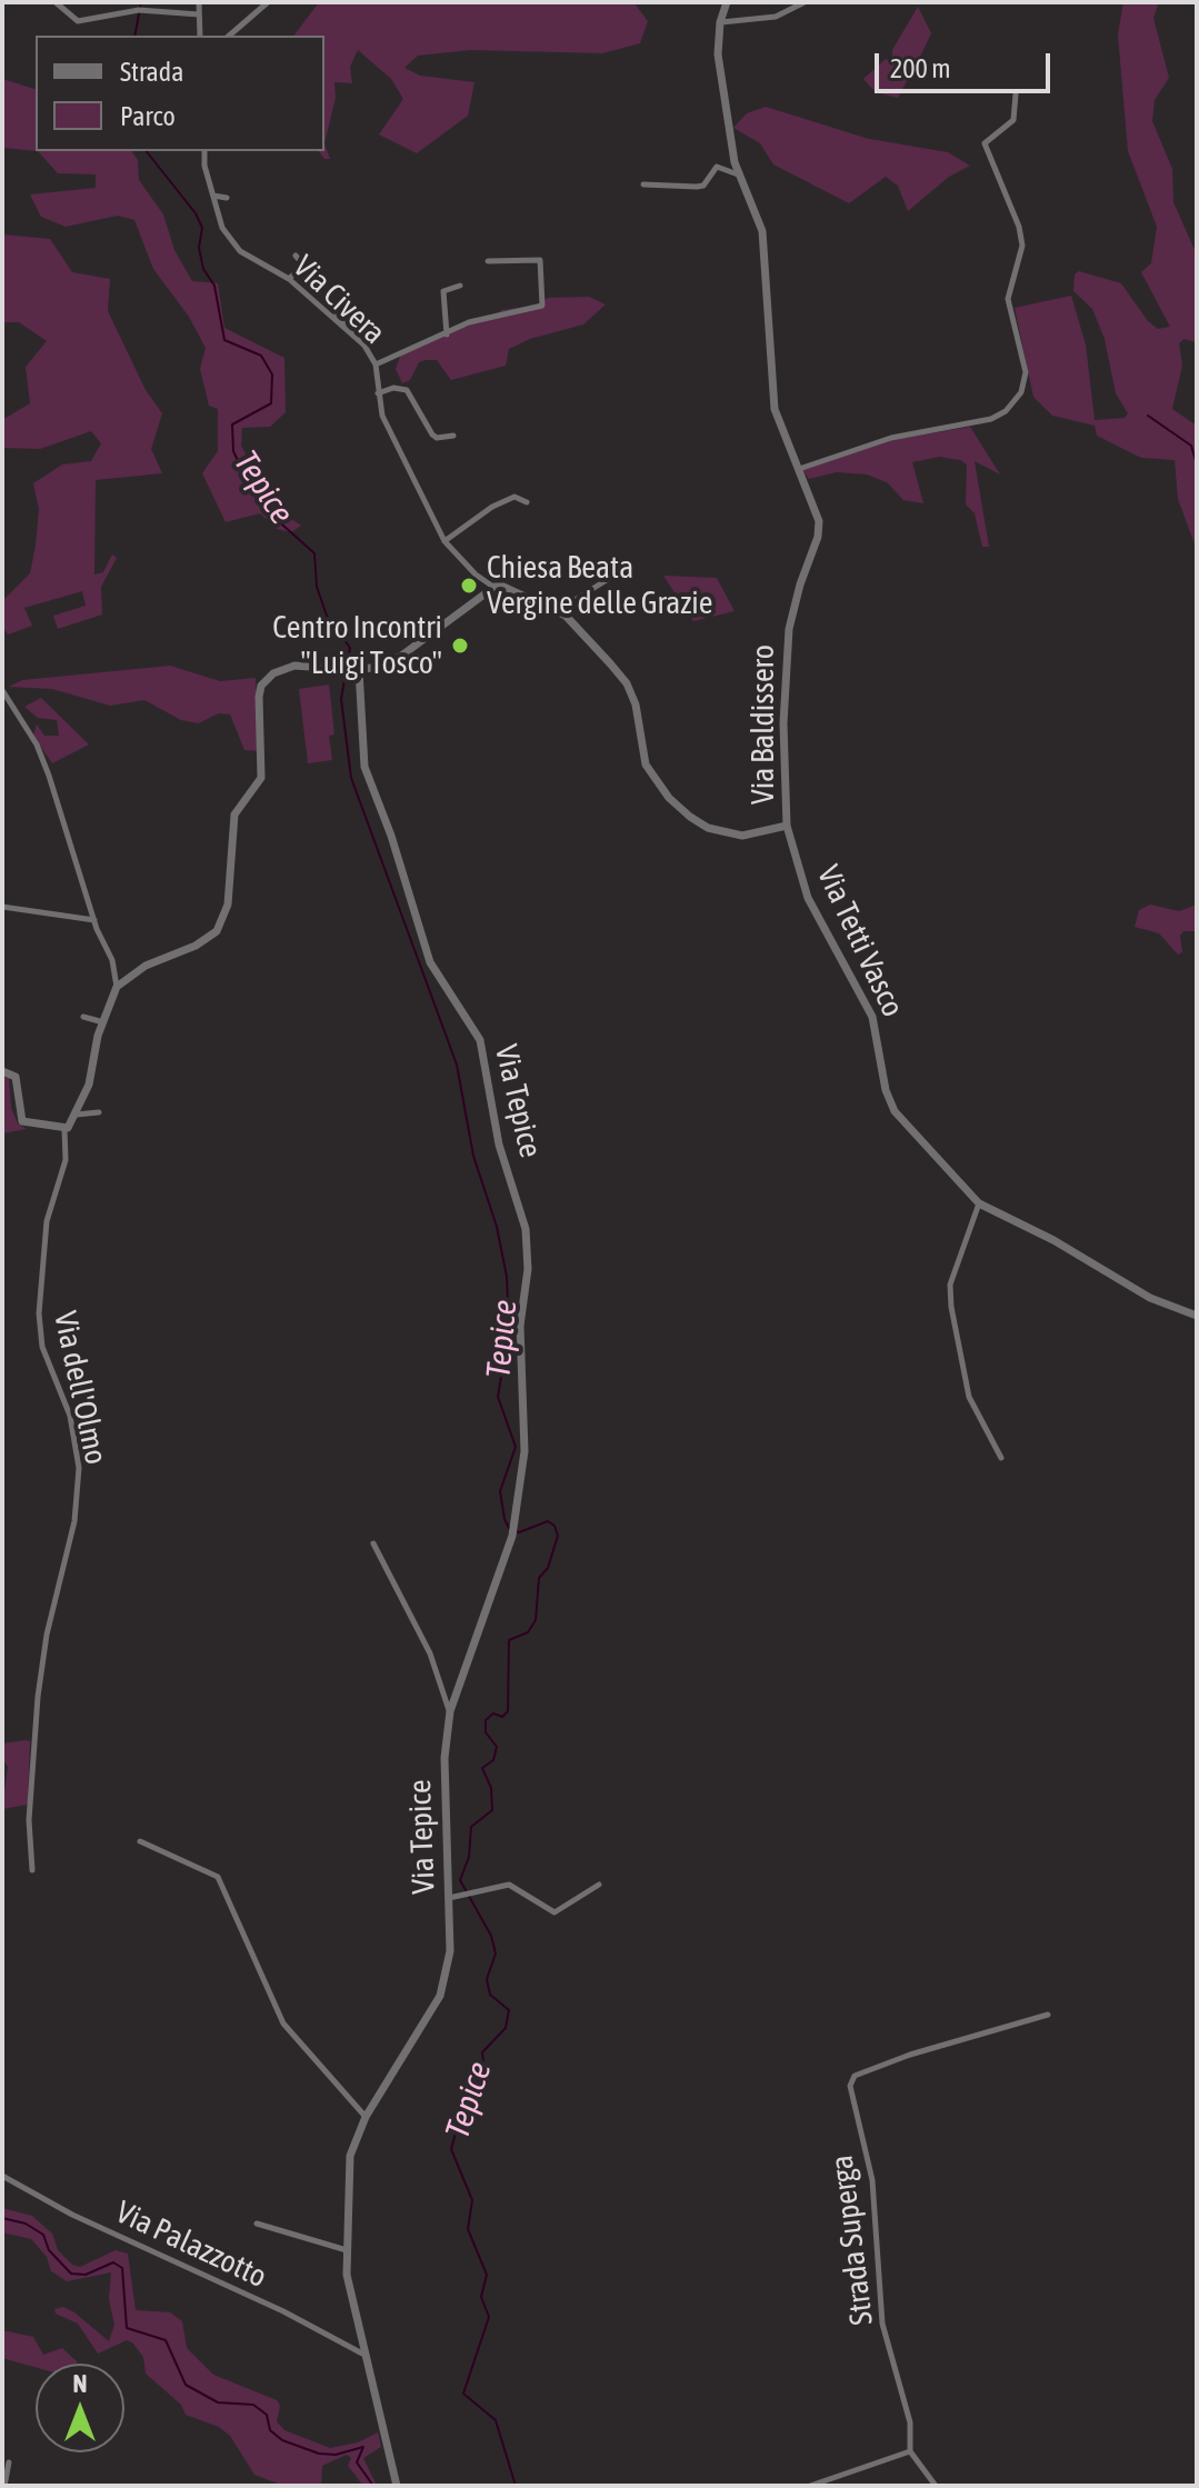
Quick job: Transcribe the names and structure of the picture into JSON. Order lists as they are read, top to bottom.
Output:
{
  "streets": {
    "street": [
      "Via Civera",
      "Via Baldissero",
      "Via Tetti Vasco",
      "Via Tepice",
      "Via dell'Olmo",
      "Strada Superga",
      "Via Palazzotto"
    ]
  },
  "crossings": [
    ["Via Baldissero", "Via Tetti Vasco"],
    ["Via Tepice", "Via Palazzotto"]
  ],
  "water": ["Tepice"],
  "places": ["Chiesa Beata Vergine delle Grazie", "Centro Incontri \"Luigi Tosco\""],
  "legend": ["Strada", "Parco"],
  "scale_bar": "200 m",
  "north": "top"
}
